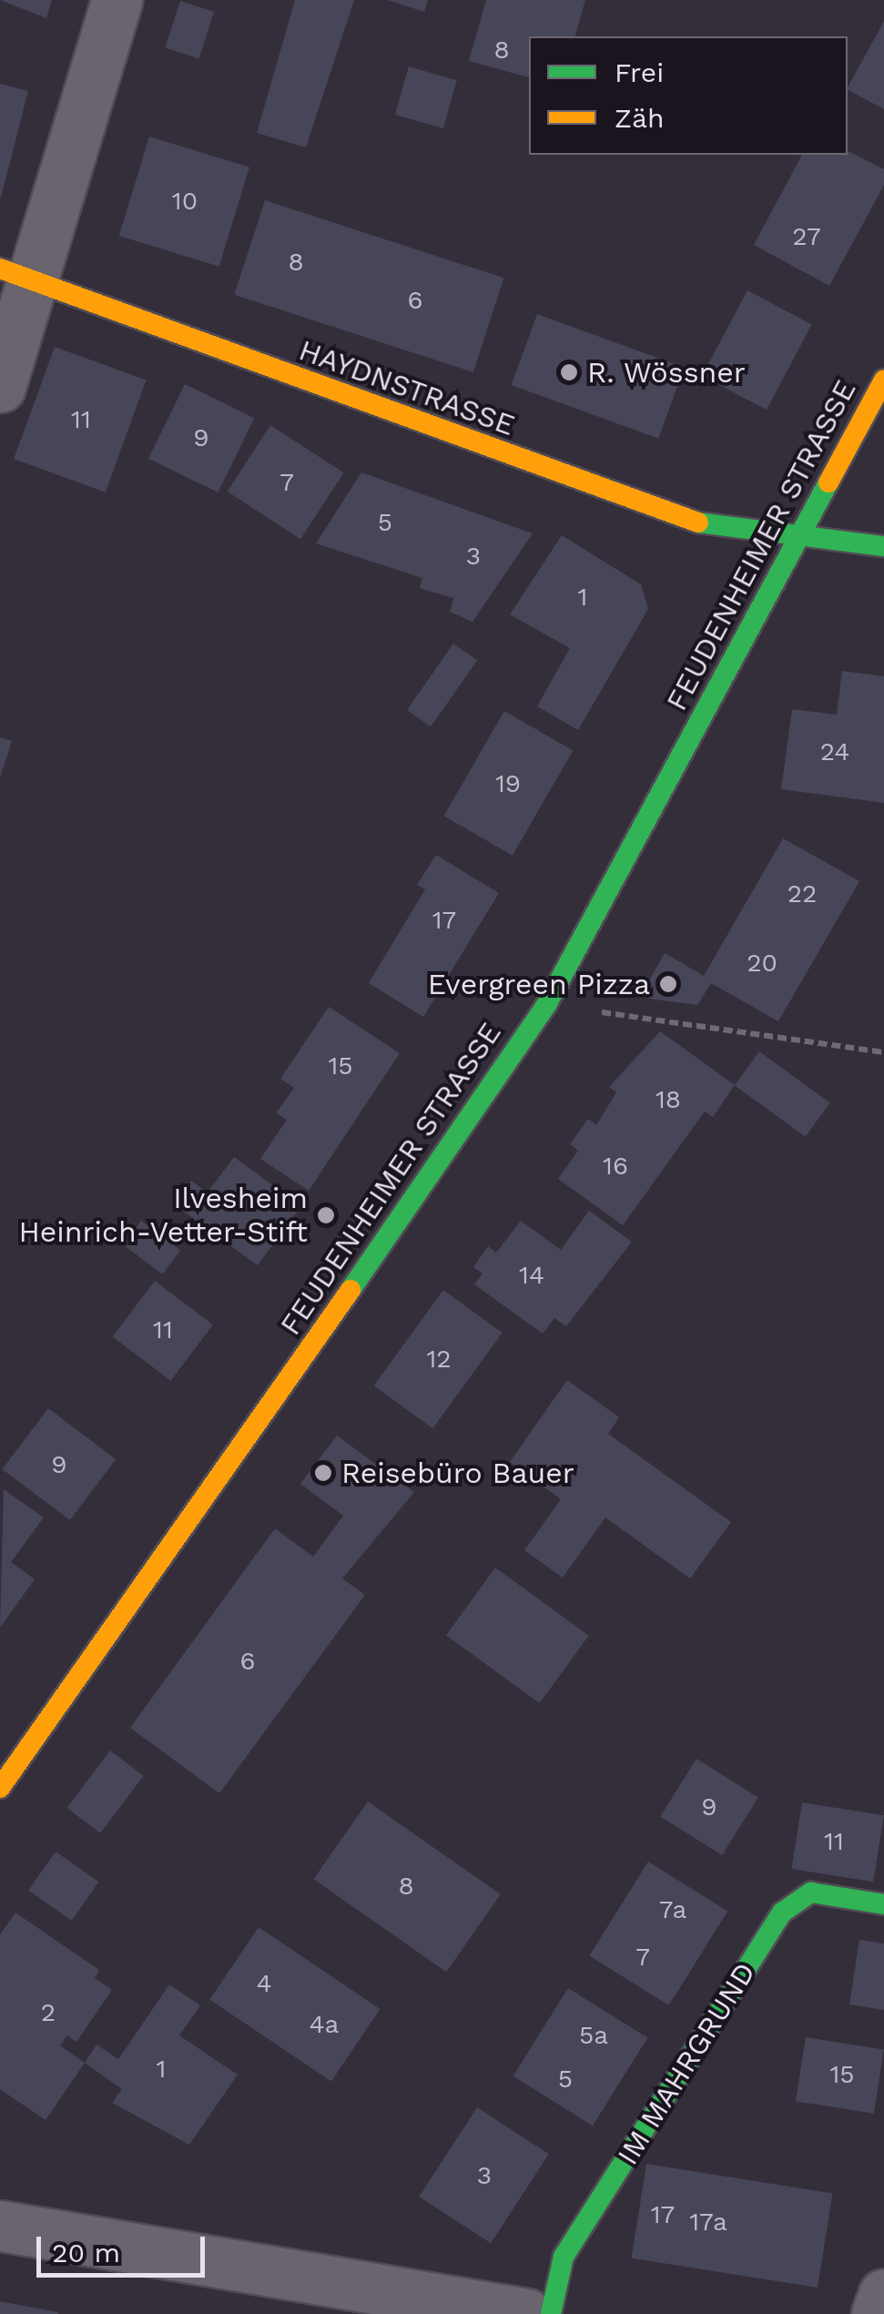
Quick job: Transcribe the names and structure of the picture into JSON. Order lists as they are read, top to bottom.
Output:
{
  "streets": {
    "main road": ["HAYDNSTRASSE", "FEUDENHEIMER STRASSE", "IM MAHRGRUND"]
  },
  "crossings": [
    ["HAYDNSTRASSE", "FEUDENHEIMER STRASSE"]
  ],
  "places": [
    "R. Wössner",
    "Evergreen Pizza",
    "Ilvesheim Heinrich-Vetter-Stift",
    "Reisebüro Bauer"
  ],
  "house_numbers": [
    "8",
    "10",
    "27",
    "8",
    "6",
    "11",
    "9",
    "7",
    "5",
    "3",
    "1",
    "24",
    "19",
    "22",
    "17",
    "20",
    "15",
    "18",
    "16",
    "14",
    "11",
    "12",
    "9",
    "6",
    "9",
    "11",
    "8",
    "7a",
    "7",
    "4",
    "2",
    "4a",
    "5a",
    "1",
    "15",
    "5",
    "3",
    "17",
    "17a"
  ],
  "legend": ["Frei", "Zäh"],
  "scale_bar": "20 m"
}
